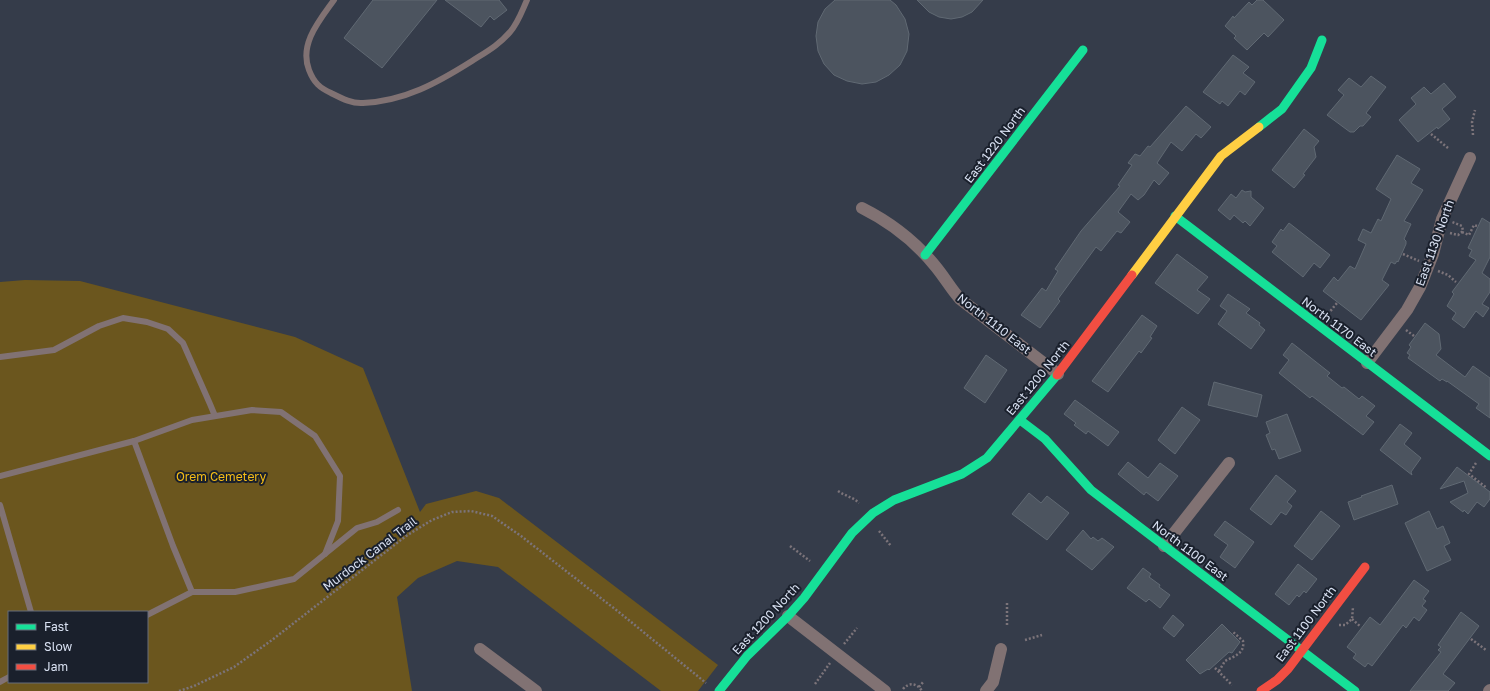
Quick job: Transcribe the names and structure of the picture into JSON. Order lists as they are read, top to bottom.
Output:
{
  "streets": {
    "street": [
      "East 1220 North",
      "East 1130 North",
      "North 1110 East",
      "North 1170 East",
      "East 1200 North",
      "North 1100 East",
      "East 1100 North"
    ],
    "path": ["Murdock Canal Trail"]
  },
  "crossings": [
    ["East 1220 North", "North 1110 East"],
    ["East 1130 North", "North 1170 East"],
    ["North 1110 East", "East 1200 North"],
    ["North 1170 East", "East 1200 North"],
    ["East 1200 North", "North 1100 East"],
    ["North 1100 East", "East 1100 North"]
  ],
  "parks": ["Orem Cemetery"],
  "legend": ["Fast", "Slow", "Jam"]
}
